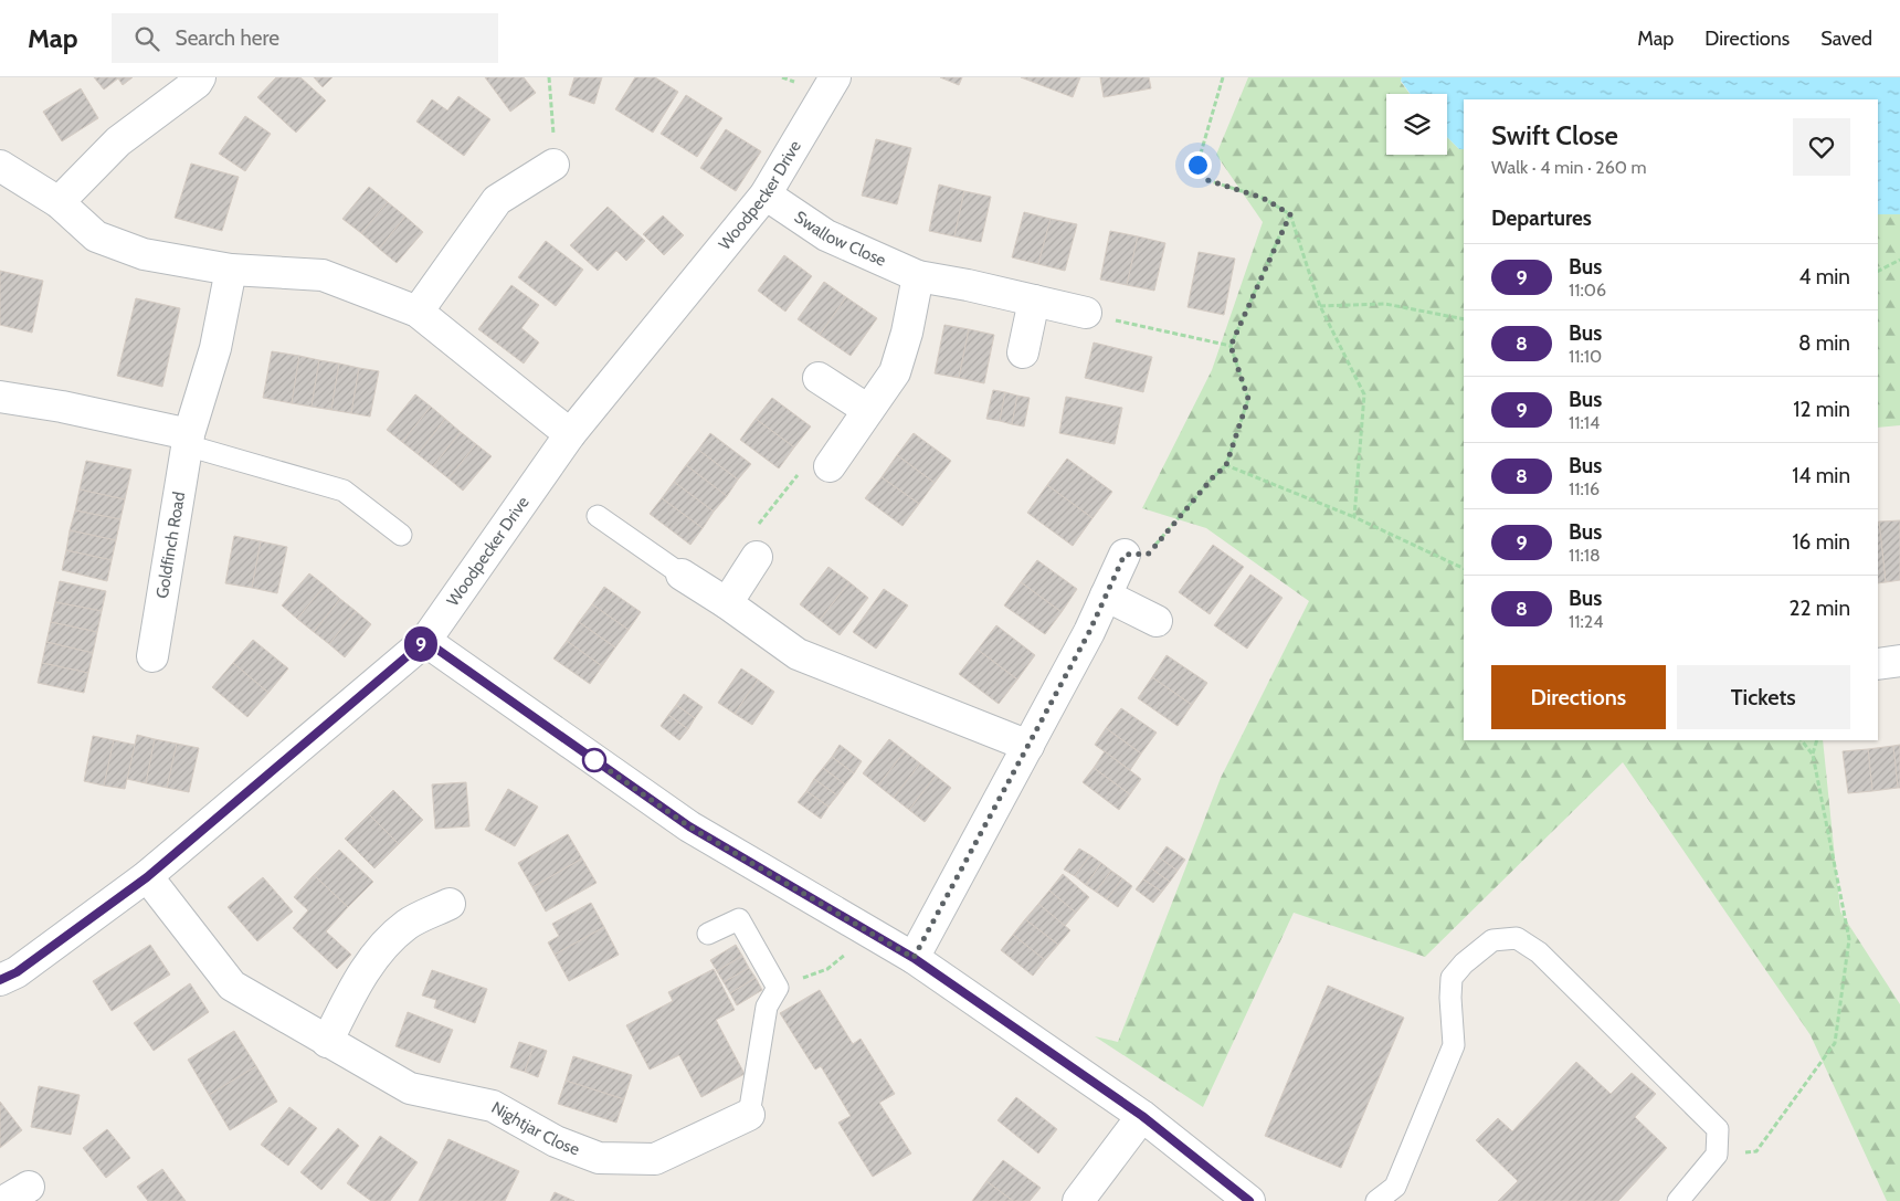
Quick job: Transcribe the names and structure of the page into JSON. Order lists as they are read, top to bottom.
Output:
{
  "streets": {
    "street": [
      "Woodpecker Drive",
      "Swallow Close",
      "Goldfinch Road",
      "Nightjar Close"
    ]
  },
  "crossings": [
    ["Woodpecker Drive", "Swallow Close"],
    ["Woodpecker Drive", "Nightjar Close"]
  ],
  "lines": ["bus line 9"],
  "page": {
    "header": "Map",
    "search": "Search here",
    "nav": ["Map", "Directions", "Saved"],
    "on_map": "9",
    "heading": [
      ["Swift Close", "Walk · 4 min · 260 m"],
      "Departures"
    ],
    "list": [
      {
        "mark": "9",
        "name": "Bus",
        "note": "11:06",
        "value": "4 min"
      },
      {
        "mark": "8",
        "name": "Bus",
        "note": "11:10",
        "value": "8 min"
      },
      {
        "mark": "9",
        "name": "Bus",
        "note": "11:14",
        "value": "12 min"
      },
      {
        "mark": "8",
        "name": "Bus",
        "note": "11:16",
        "value": "14 min"
      },
      {
        "mark": "9",
        "name": "Bus",
        "note": "11:18",
        "value": "16 min"
      },
      {
        "mark": "8",
        "name": "Bus",
        "note": "11:24",
        "value": "22 min"
      }
    ],
    "buttons": ["Directions", "Tickets"]
  }
}
